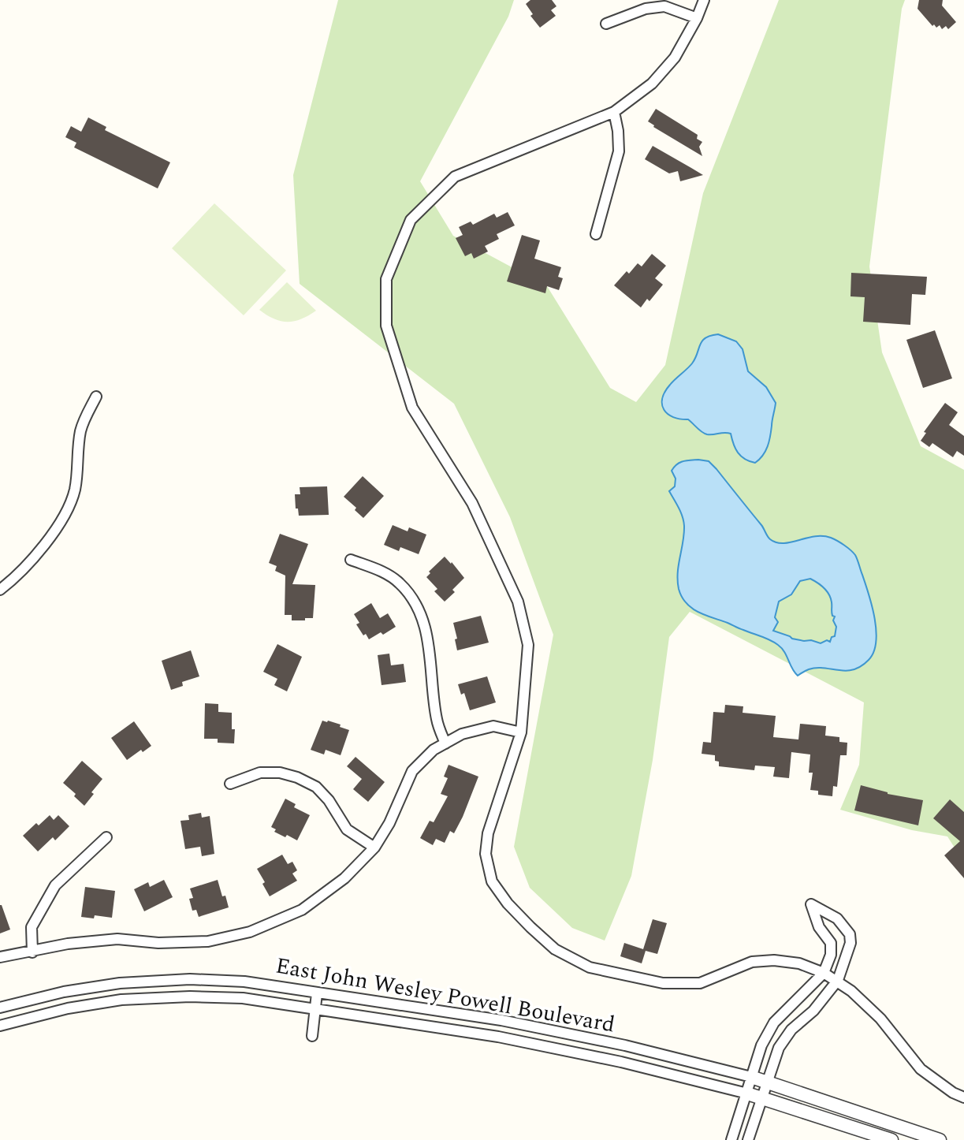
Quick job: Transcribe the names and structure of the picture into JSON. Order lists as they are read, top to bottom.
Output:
{
  "streets": {
    "street": ["East John Wesley Powell Boulevard"]
  }
}
